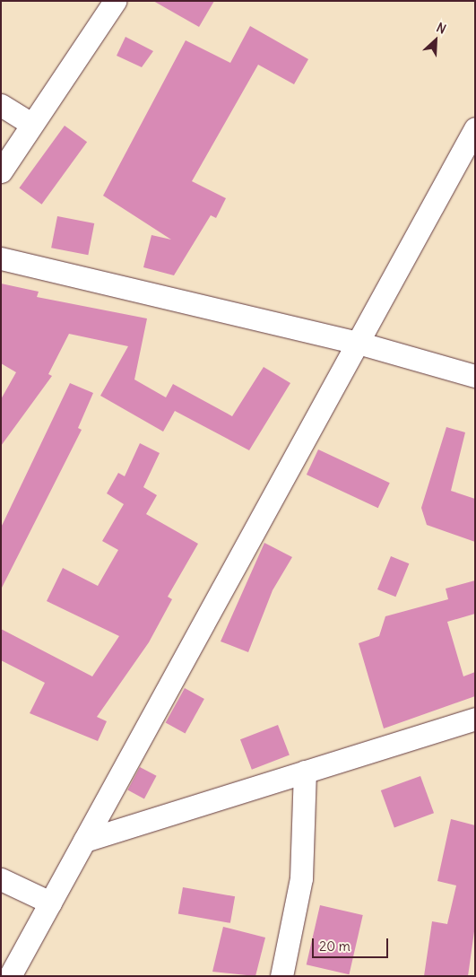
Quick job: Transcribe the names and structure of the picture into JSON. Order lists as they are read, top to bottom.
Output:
{
  "scale_bar": "20 m",
  "north": "top right"
}
